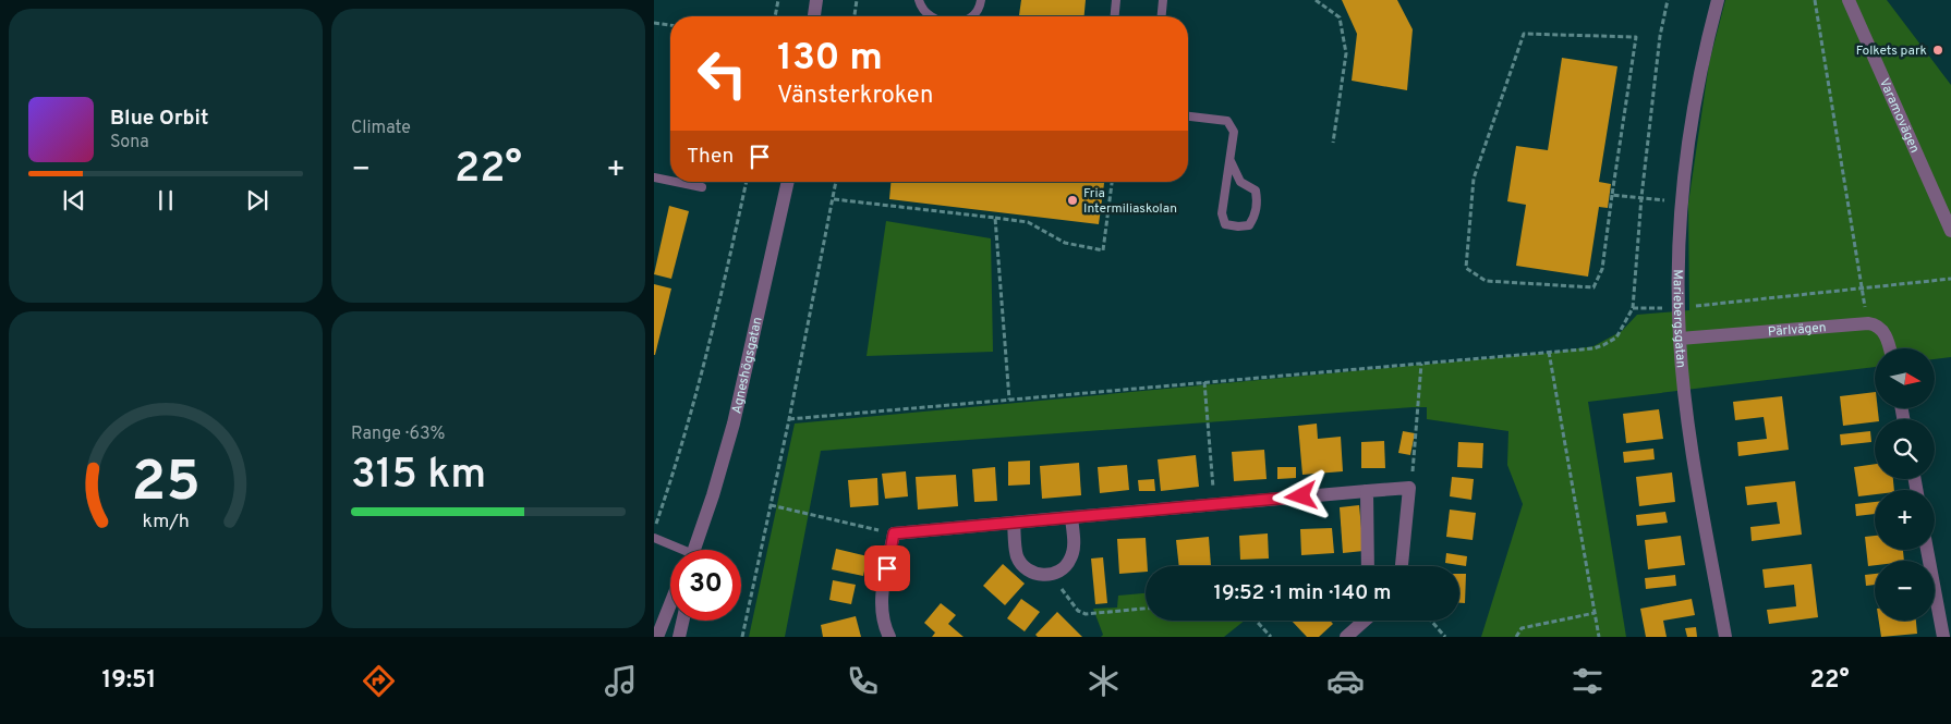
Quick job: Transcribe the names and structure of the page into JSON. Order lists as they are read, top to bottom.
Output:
{
  "streets": {
    "street": [
      "Varamovägen",
      "Mariebergsgatan",
      "Pärlvägen",
      "Agneshögsgatan"
    ]
  },
  "crossings": [
    ["Mariebergsgatan", "Pärlvägen"]
  ],
  "places": ["Folkets park", "Fria Intermiliaskolan"],
  "north": "right",
  "page": {
    "tile": [
      "Climate",
      ["Range · 63%", "315 km"]
    ],
    "turn": ["130 m", "Vänsterkroken"],
    "song": ["Blue Orbit", "Sona"],
    "then": "Then",
    "heat": ["−", "22°", "+"],
    "map_buttons": ["+", "−"],
    "limit": "30",
    "trip": "19:52 · 1 min · 140 m",
    "tabs": ["19:51", "22°"],
    "gauge": ["25", "km/h"]
  }
}
